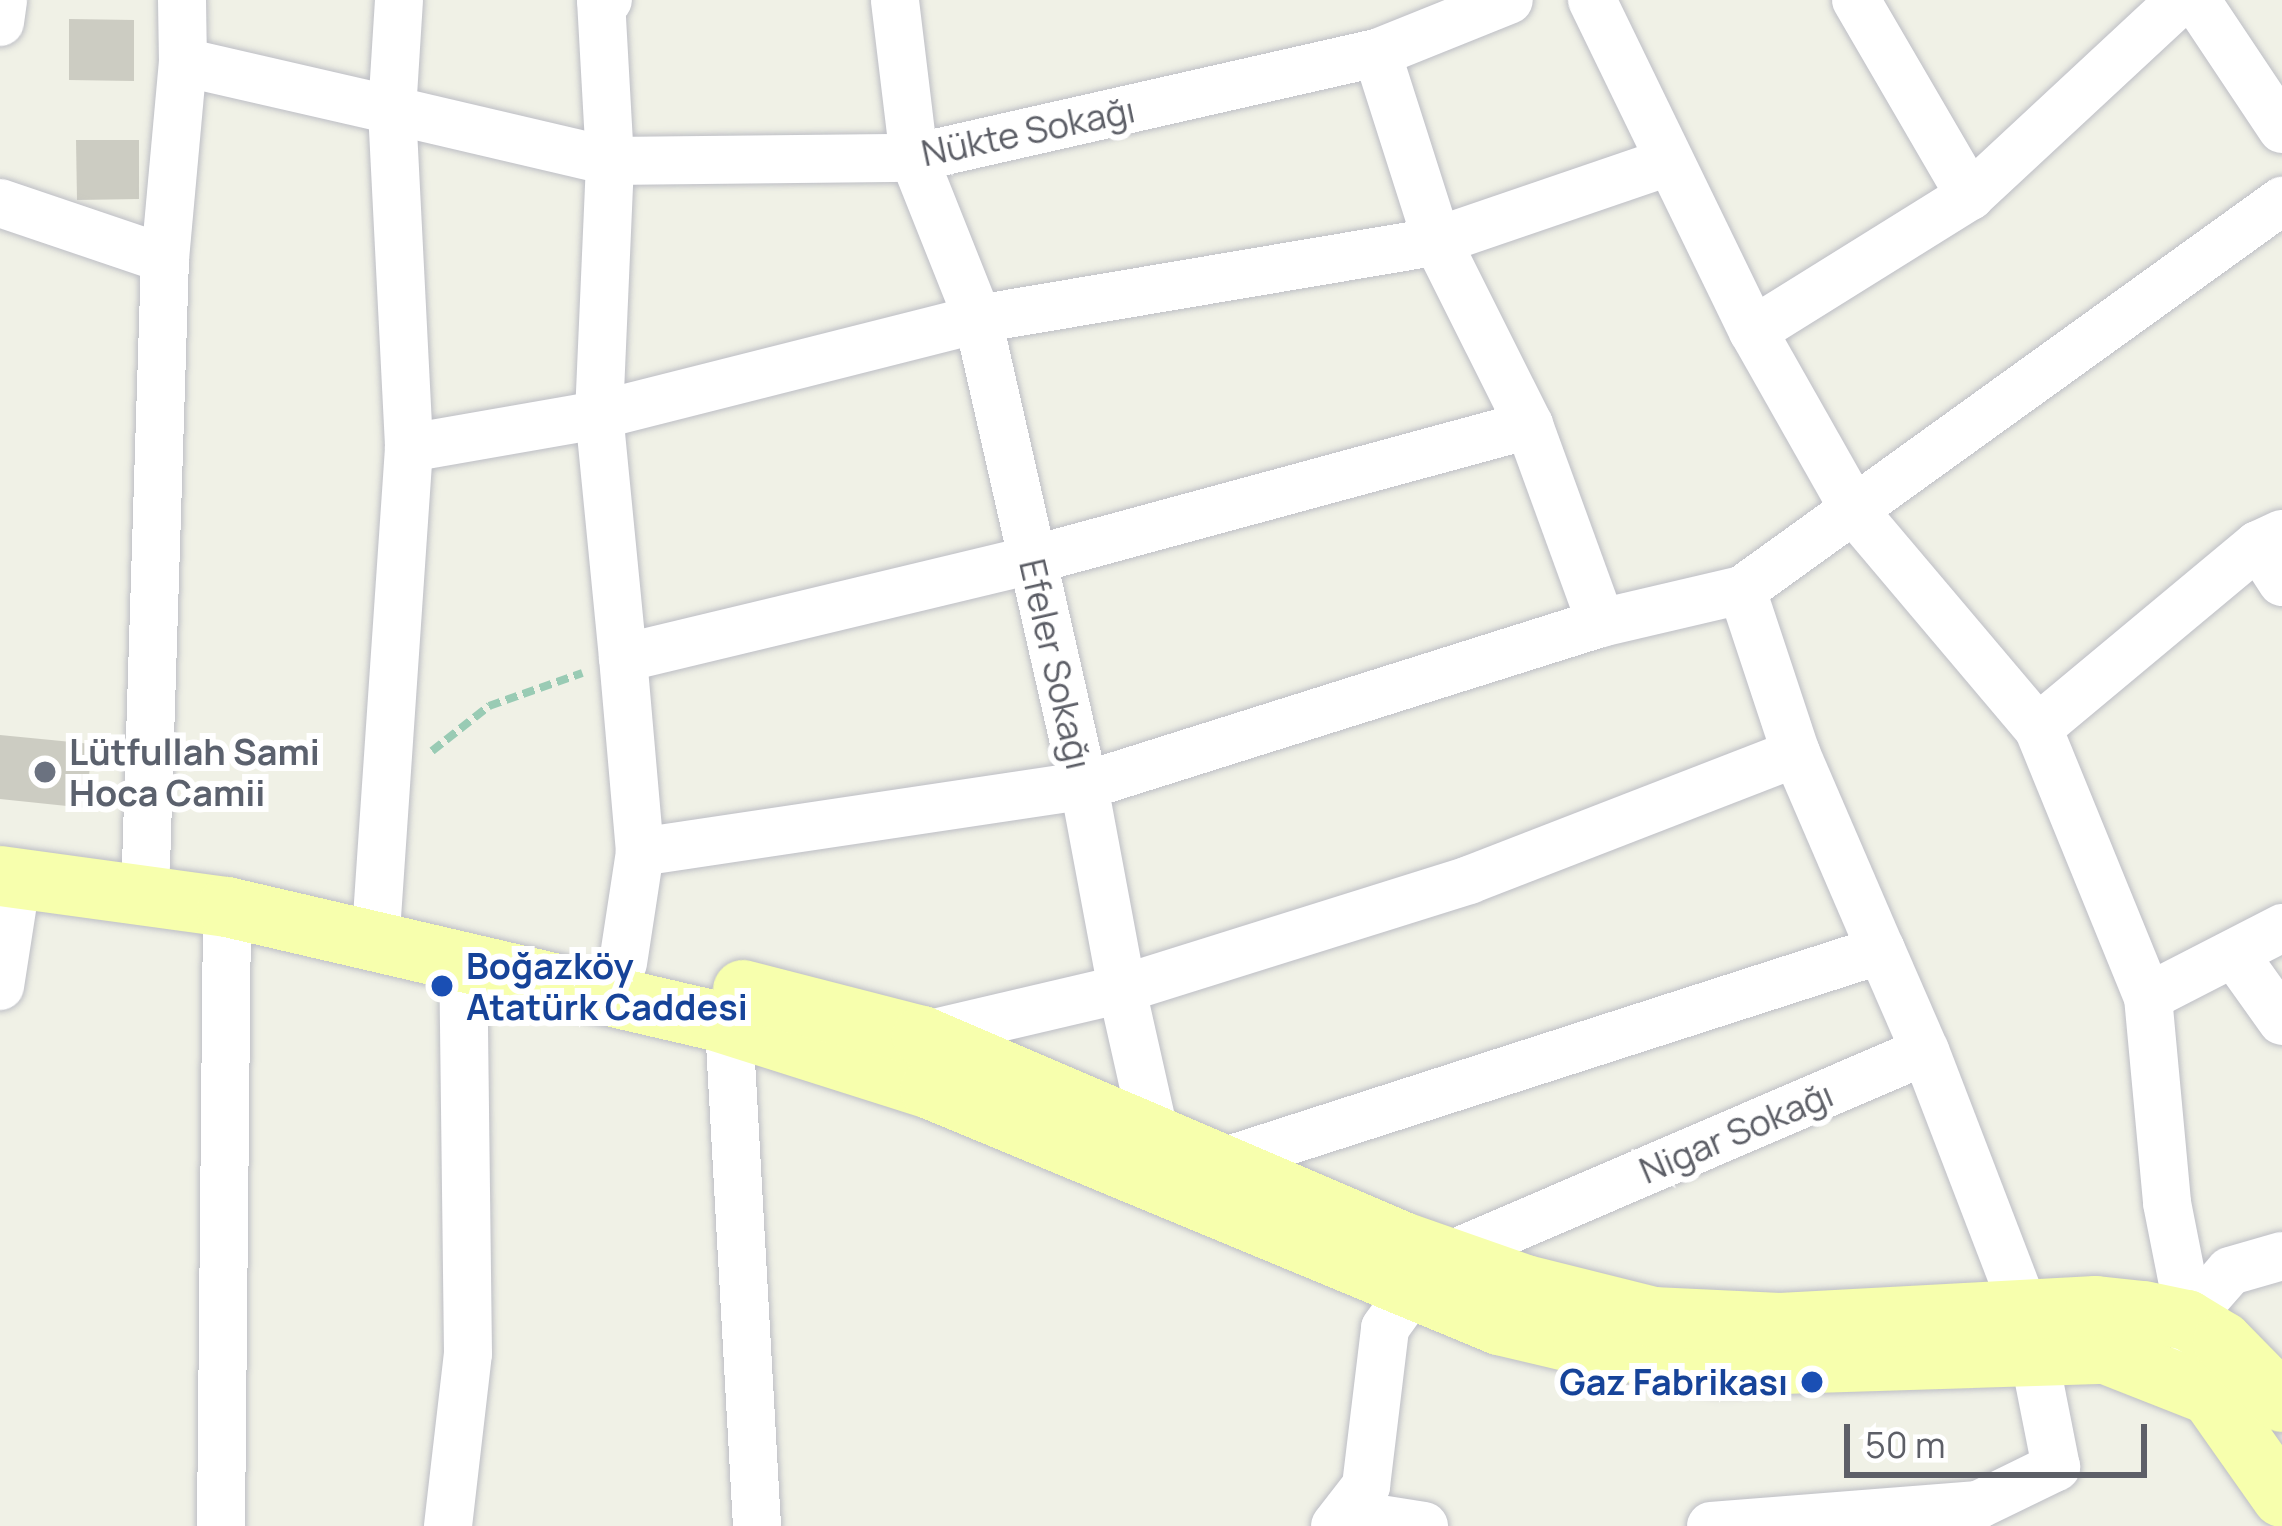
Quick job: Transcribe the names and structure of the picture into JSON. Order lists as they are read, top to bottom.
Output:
{
  "streets": {
    "street": ["Nükte Sokağı", "Efeler Sokağı", "Nigar Sokağı"]
  },
  "crossings": [
    ["Nükte Sokağı", "Efeler Sokağı"]
  ],
  "places": ["Lütfullah Sami Hoca Camii", "Boğazköy Atatürk Caddesi", "Gaz Fabrikası"],
  "scale_bar": "50 m"
}
